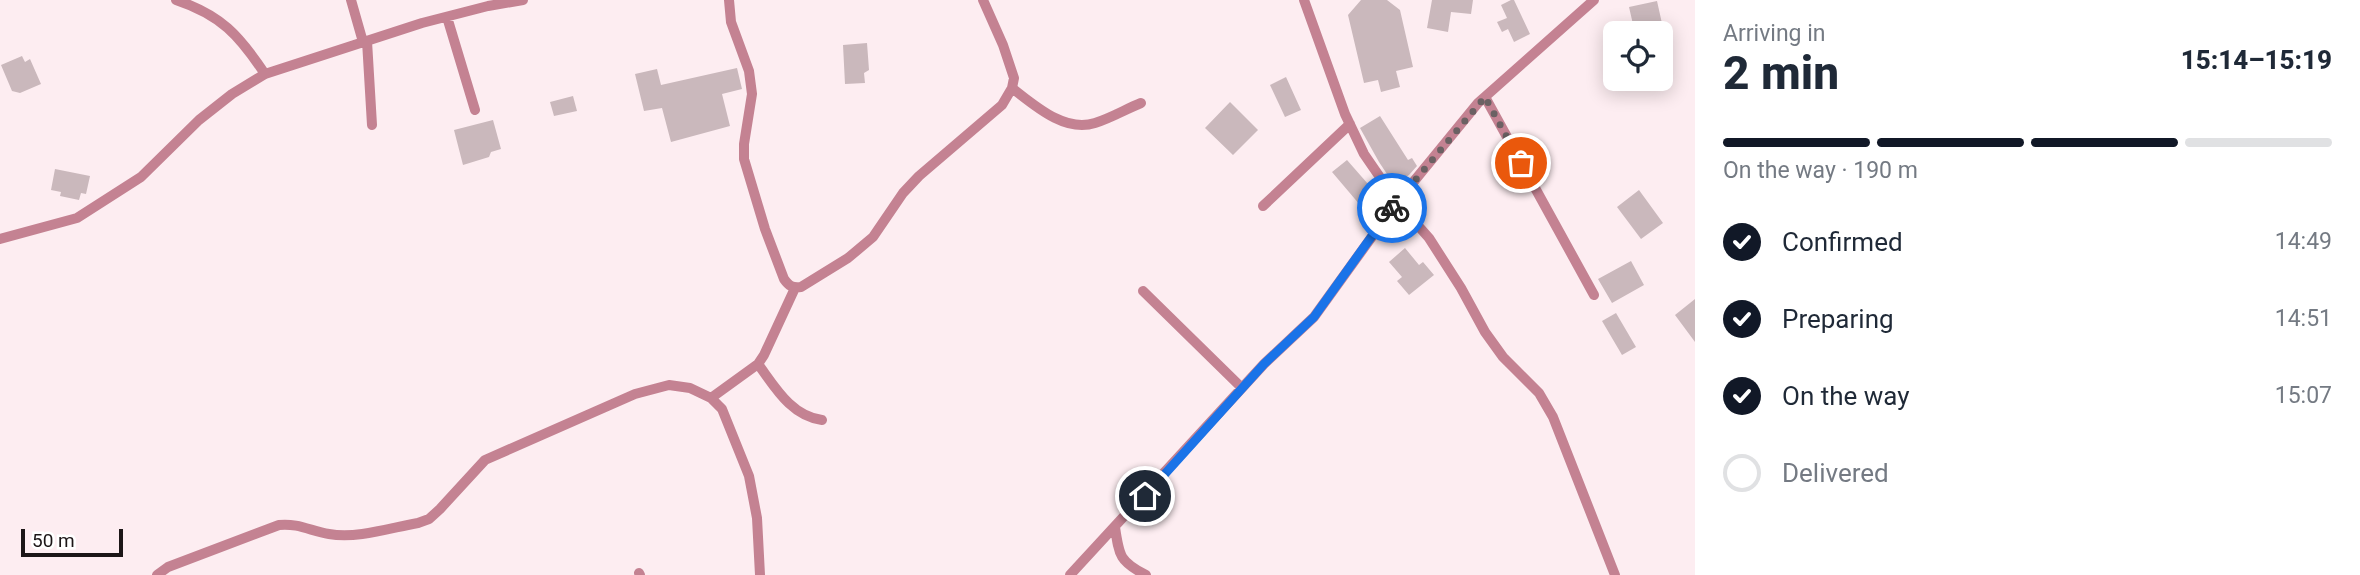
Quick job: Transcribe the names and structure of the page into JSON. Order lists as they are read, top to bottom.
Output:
{
  "scale_bar": "50 m",
  "page": {
    "heading": ["2 min", "Arriving in", "15:14–15:19"],
    "bar": "On the way · 190 m",
    "list": [
      ["Confirmed", "14:49"],
      ["Preparing", "14:51"],
      ["On the way", "15:07"],
      "Delivered"
    ],
    "scale": "50 m"
  }
}
